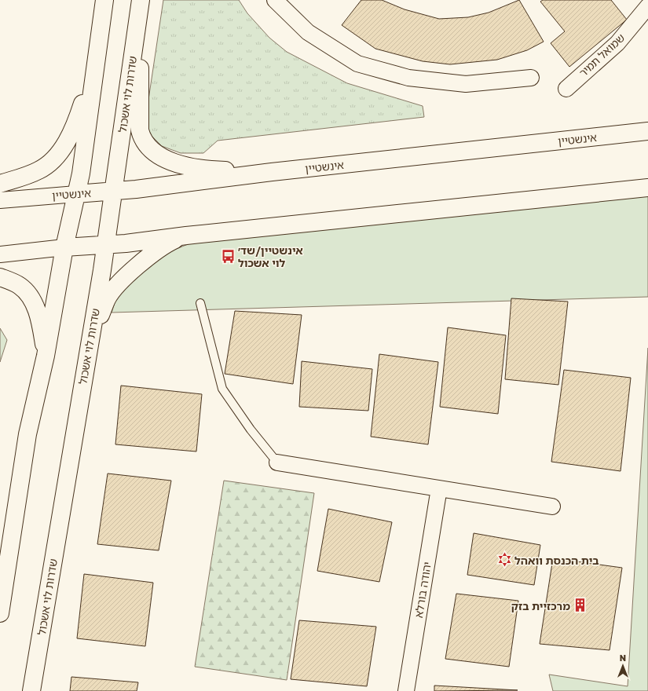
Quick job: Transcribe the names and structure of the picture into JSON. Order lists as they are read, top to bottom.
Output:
{
  "streets": {
    "street": [
      "שמואל תמיר",
      "שדרות לוי אשכול",
      "אינשטיין",
      "יהודה בורלא"
    ]
  },
  "crossings": [
    ["שדרות לוי אשכול", "אינשטיין"]
  ],
  "places": {
    "bus stop": ["אינשטיין/שד׳ לוי אשכול"],
    "synagogue": ["בית הכנסת וואהל"],
    "building": ["מרכזיית בזק"]
  },
  "north": "top"
}
